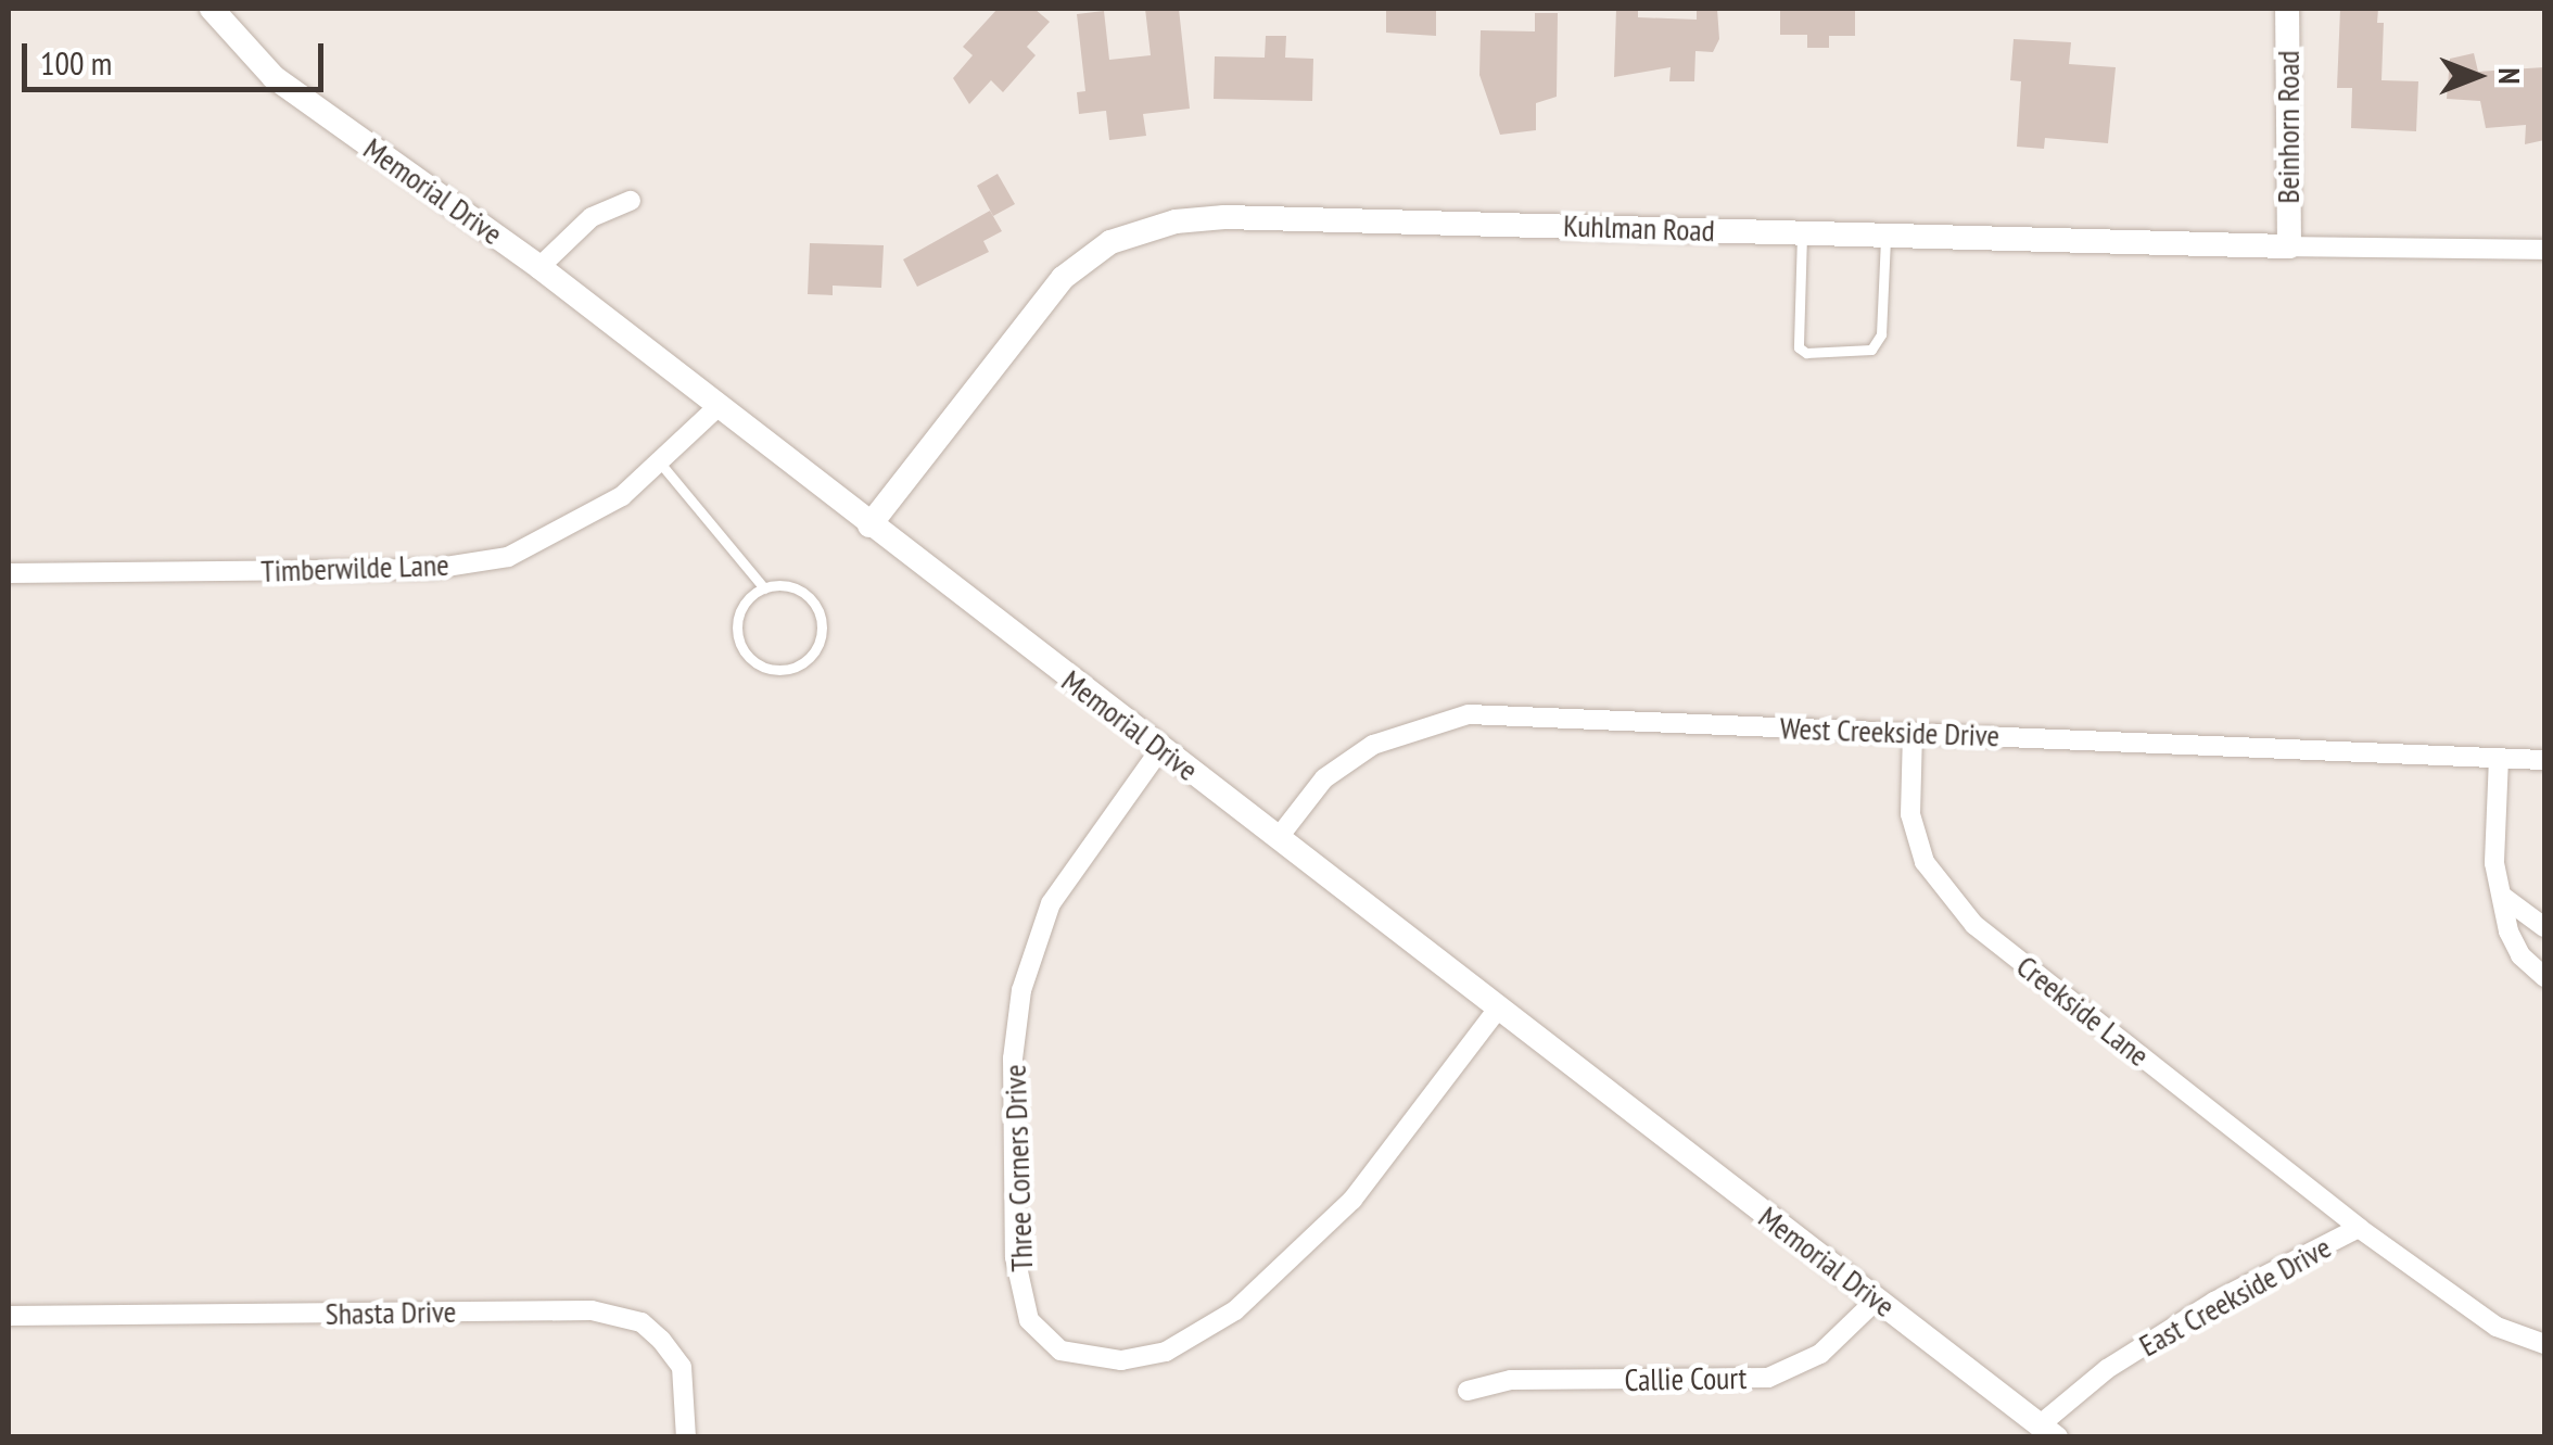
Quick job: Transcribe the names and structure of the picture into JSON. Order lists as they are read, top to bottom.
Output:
{
  "streets": {
    "street": [
      "Beinhorn Road",
      "Memorial Drive",
      "Kuhlman Road",
      "Timberwilde Lane",
      "West Creekside Drive",
      "Creekside Lane",
      "Three Corners Drive",
      "East Creekside Drive",
      "Shasta Drive",
      "Callie Court"
    ]
  },
  "crossings": [
    ["Beinhorn Road", "Kuhlman Road"],
    ["Memorial Drive", "Kuhlman Road"],
    ["Memorial Drive", "Timberwilde Lane"],
    ["Memorial Drive", "West Creekside Drive"],
    ["Memorial Drive", "Three Corners Drive"],
    ["Memorial Drive", "East Creekside Drive"],
    ["Memorial Drive", "Callie Court"],
    ["West Creekside Drive", "Creekside Lane"],
    ["Creekside Lane", "East Creekside Drive"]
  ],
  "scale_bar": "100 m",
  "north": "right"
}
